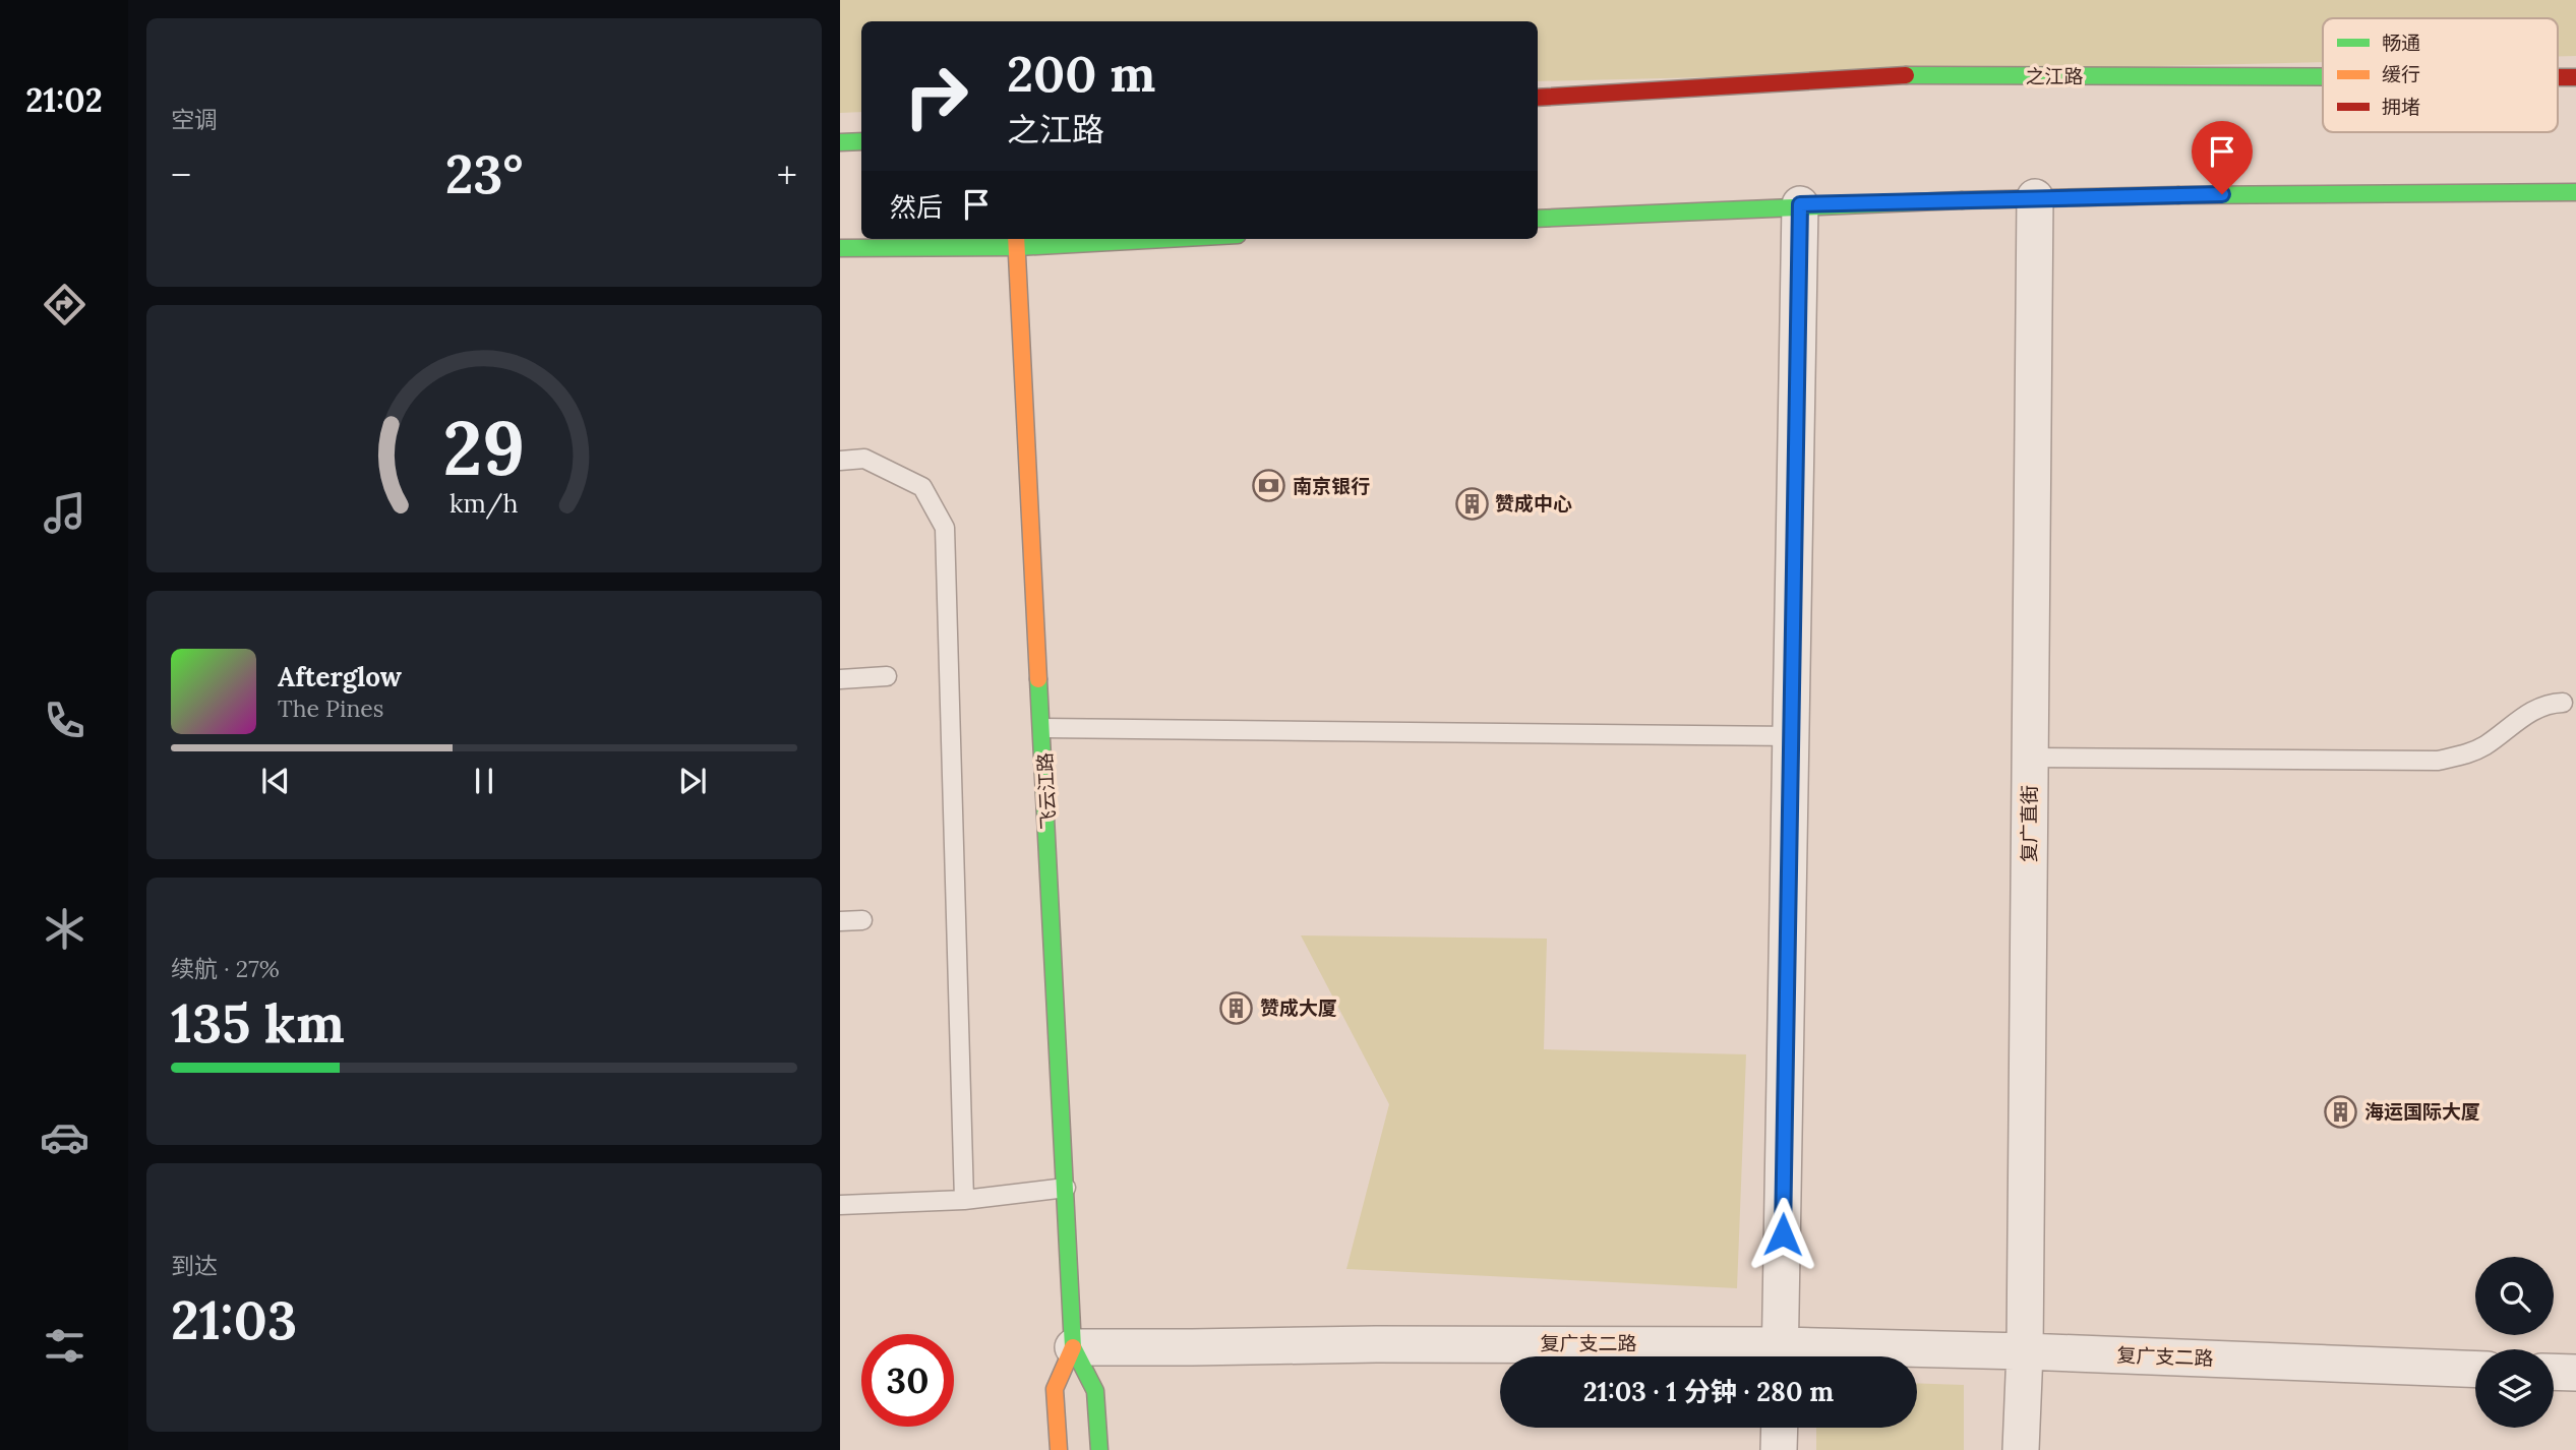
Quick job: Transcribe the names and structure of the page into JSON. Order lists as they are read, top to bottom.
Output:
{
  "streets": {
    "main road": ["之江路", "飞云江路"],
    "street": ["复广直街", "复广支二路"]
  },
  "crossings": [
    ["飞云江路", "复广支二路"],
    ["复广直街", "复广支二路"]
  ],
  "places": {
    "bank": ["南京银行"],
    "building": ["赞成中心", "赞成大厦", "海运国际大厦"]
  },
  "legend": ["畅通", "缓行", "拥堵"],
  "page": {
    "tabs": "21:02",
    "tile": [
      "空调",
      ["续航 · 27%", "135 km"],
      ["到达", "21:03"]
    ],
    "turn": ["200 m", "之江路"],
    "heat": ["−", "23°", "+"],
    "then": "然后",
    "song": ["Afterglow", "The Pines"],
    "limit": "30",
    "trip": "21:03 · 1 分钟 · 280 m",
    "gauge": ["29", "km/h"]
  }
}
